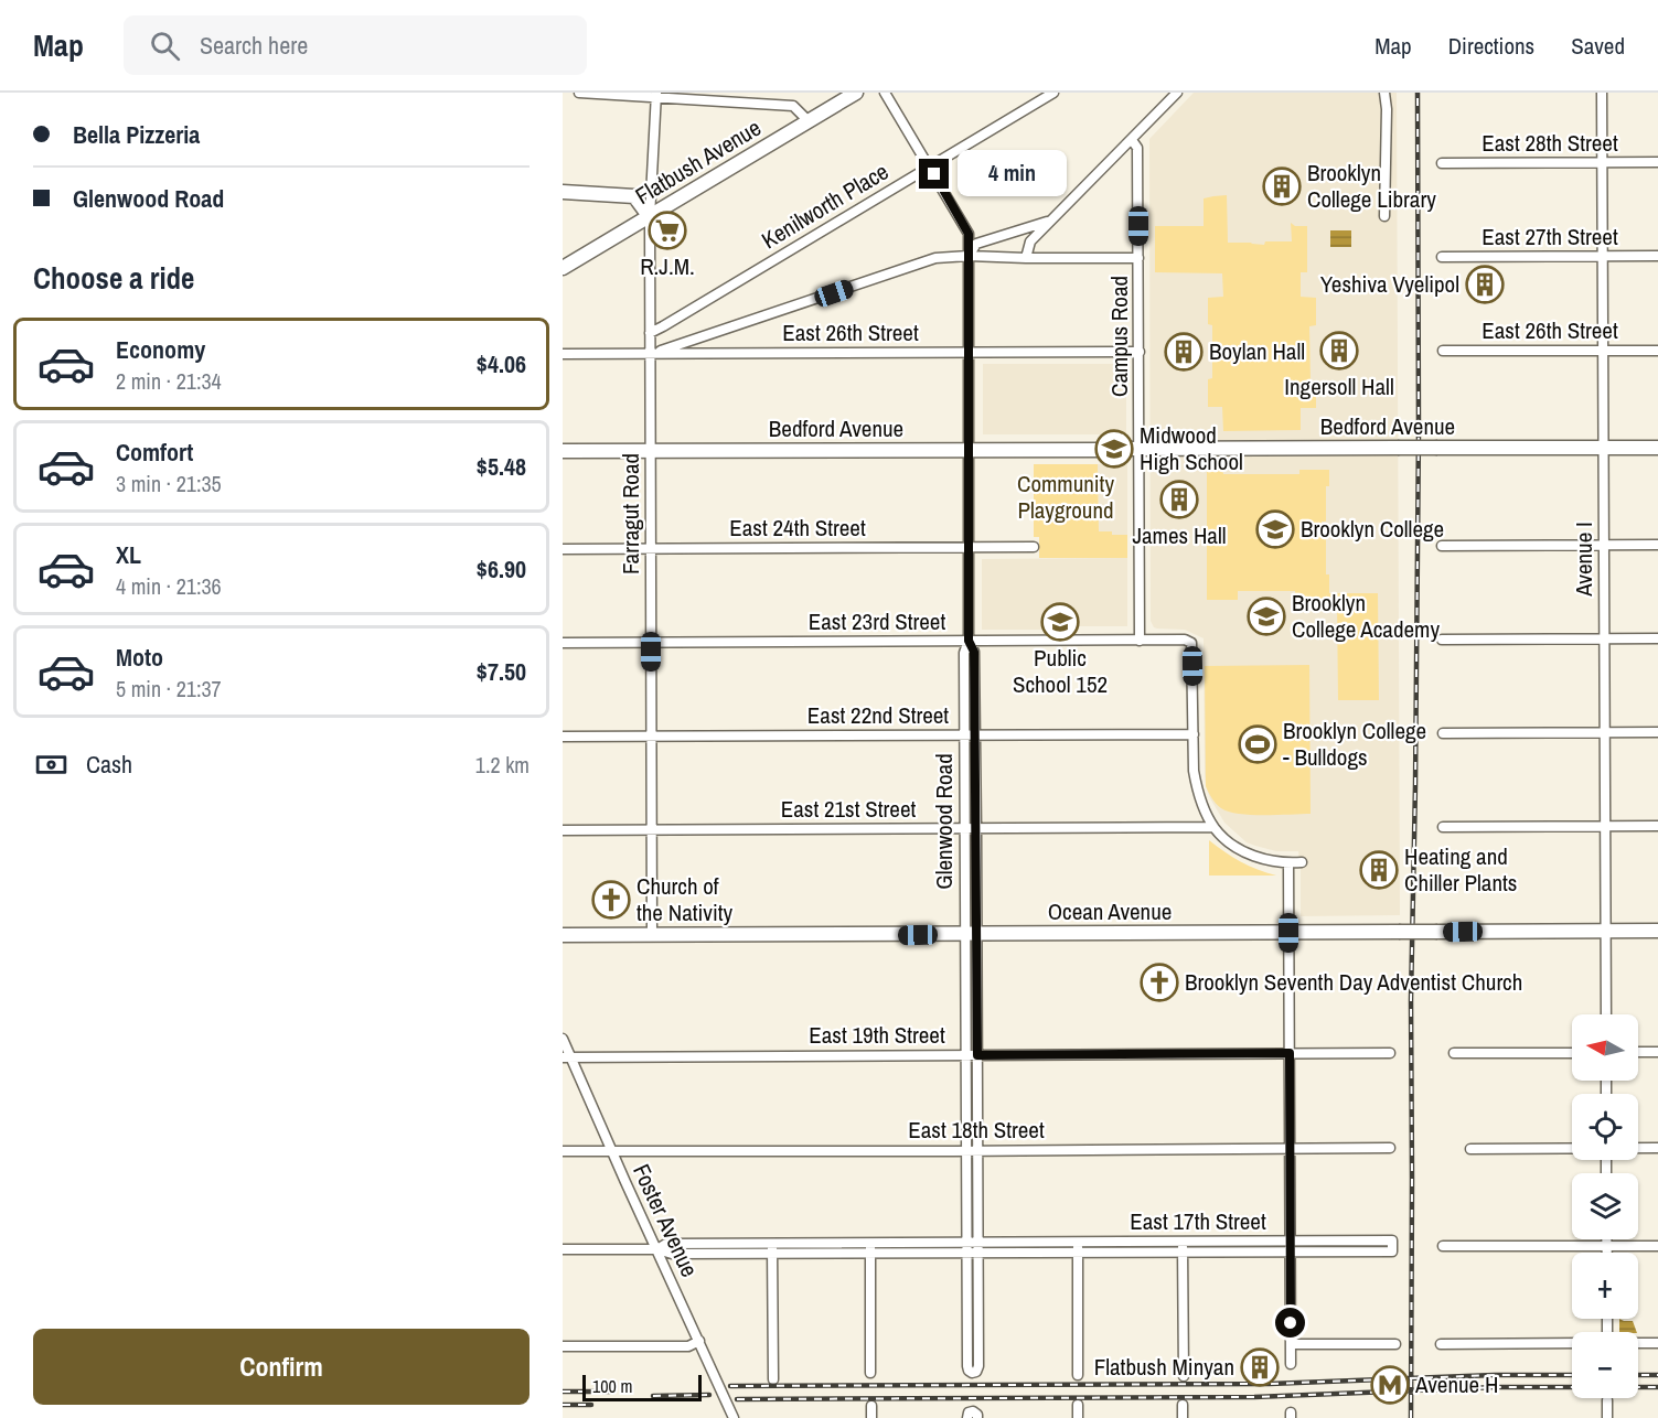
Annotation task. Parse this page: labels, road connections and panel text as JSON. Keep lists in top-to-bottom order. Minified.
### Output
{"streets":{"main road":["Flatbush Avenue","Bedford Avenue","Ocean Avenue"],"street":["East 28th Street","Kenilworth Place","East 27th Street","East 26th Street","Campus Road","Farragut Road","East 24th Street","Avenue I","East 23rd Street","East 22nd Street","East 21st Street","Glenwood Road","East 19th Street","East 18th Street","Foster Avenue","East 17th Street"]},"crossings":[["East 28th Street","Avenue I"],["Flatbush Avenue","Farragut Road"],["Kenilworth Place","Farragut Road"],["Kenilworth Place","Glenwood Road"],["East 27th Street","Avenue I"],["East 26th Street","Campus Road"],["East 26th Street","Farragut Road"],["East 26th Street","Avenue I"],["East 26th Street","Glenwood Road"],["Campus Road","Bedford Avenue"],["Campus Road","East 23rd Street"],["Bedford Avenue","Farragut Road"],["Bedford Avenue","Avenue I"],["Bedford Avenue","Glenwood Road"],["Farragut Road","East 24th Street"],["Farragut Road","East 23rd Street"],["Farragut Road","East 22nd Street"],["Farragut Road","East 21st Street"],["Farragut Road","Ocean Avenue"],["East 24th Street","Glenwood Road"],["Avenue I","Ocean Avenue"],["East 23rd Street","East 22nd Street"],["East 23rd Street","Glenwood Road"],["East 22nd Street","Glenwood Road"],["East 21st Street","Glenwood Road"],["Glenwood Road","Ocean Avenue"],["Glenwood Road","East 19th Street"],["Glenwood Road","East 18th Street"],["Glenwood Road","East 17th Street"],["East 19th Street","Foster Avenue"],["East 18th Street","Foster Avenue"],["Foster Avenue","East 17th Street"]],"parks":["Community Playground"],"places":{"building":["Brooklyn College Library","Yeshiva Vyelipol","Ingersoll Hall","Boylan Hall","James Hall","Heating and Chiller Plants","Flatbush Minyan"],"supermarket":["R.J.M."],"school or university":["Midwood High School","Brooklyn College","Brooklyn College Academy","Public School 152"],"sports":["Brooklyn College - Bulldogs"],"church":["Church of the Nativity","Brooklyn Seventh Day Adventist Church"],"metro station":["Avenue H"]},"scale_bar":"100 m","north":"left","page":{"header":"Map","search":"Search here","nav":["Map","Directions","Saved"],"banner":["Bella Pizzeria","Glenwood Road"],"bubble":"4 min","heading":"Choose a ride","list":[{"name":"Economy","note":"2 min · 21:34","value":"$4.06"},{"name":"Comfort","note":"3 min · 21:35","value":"$5.48"},{"name":"XL","note":"4 min · 21:36","value":"$6.90"},{"name":"Moto","note":"5 min · 21:37","value":"$7.50"}],"pay":["Cash","1.2 km"],"map_buttons":["+","−"],"buttons":"Confirm","scale":"100 m"}}
